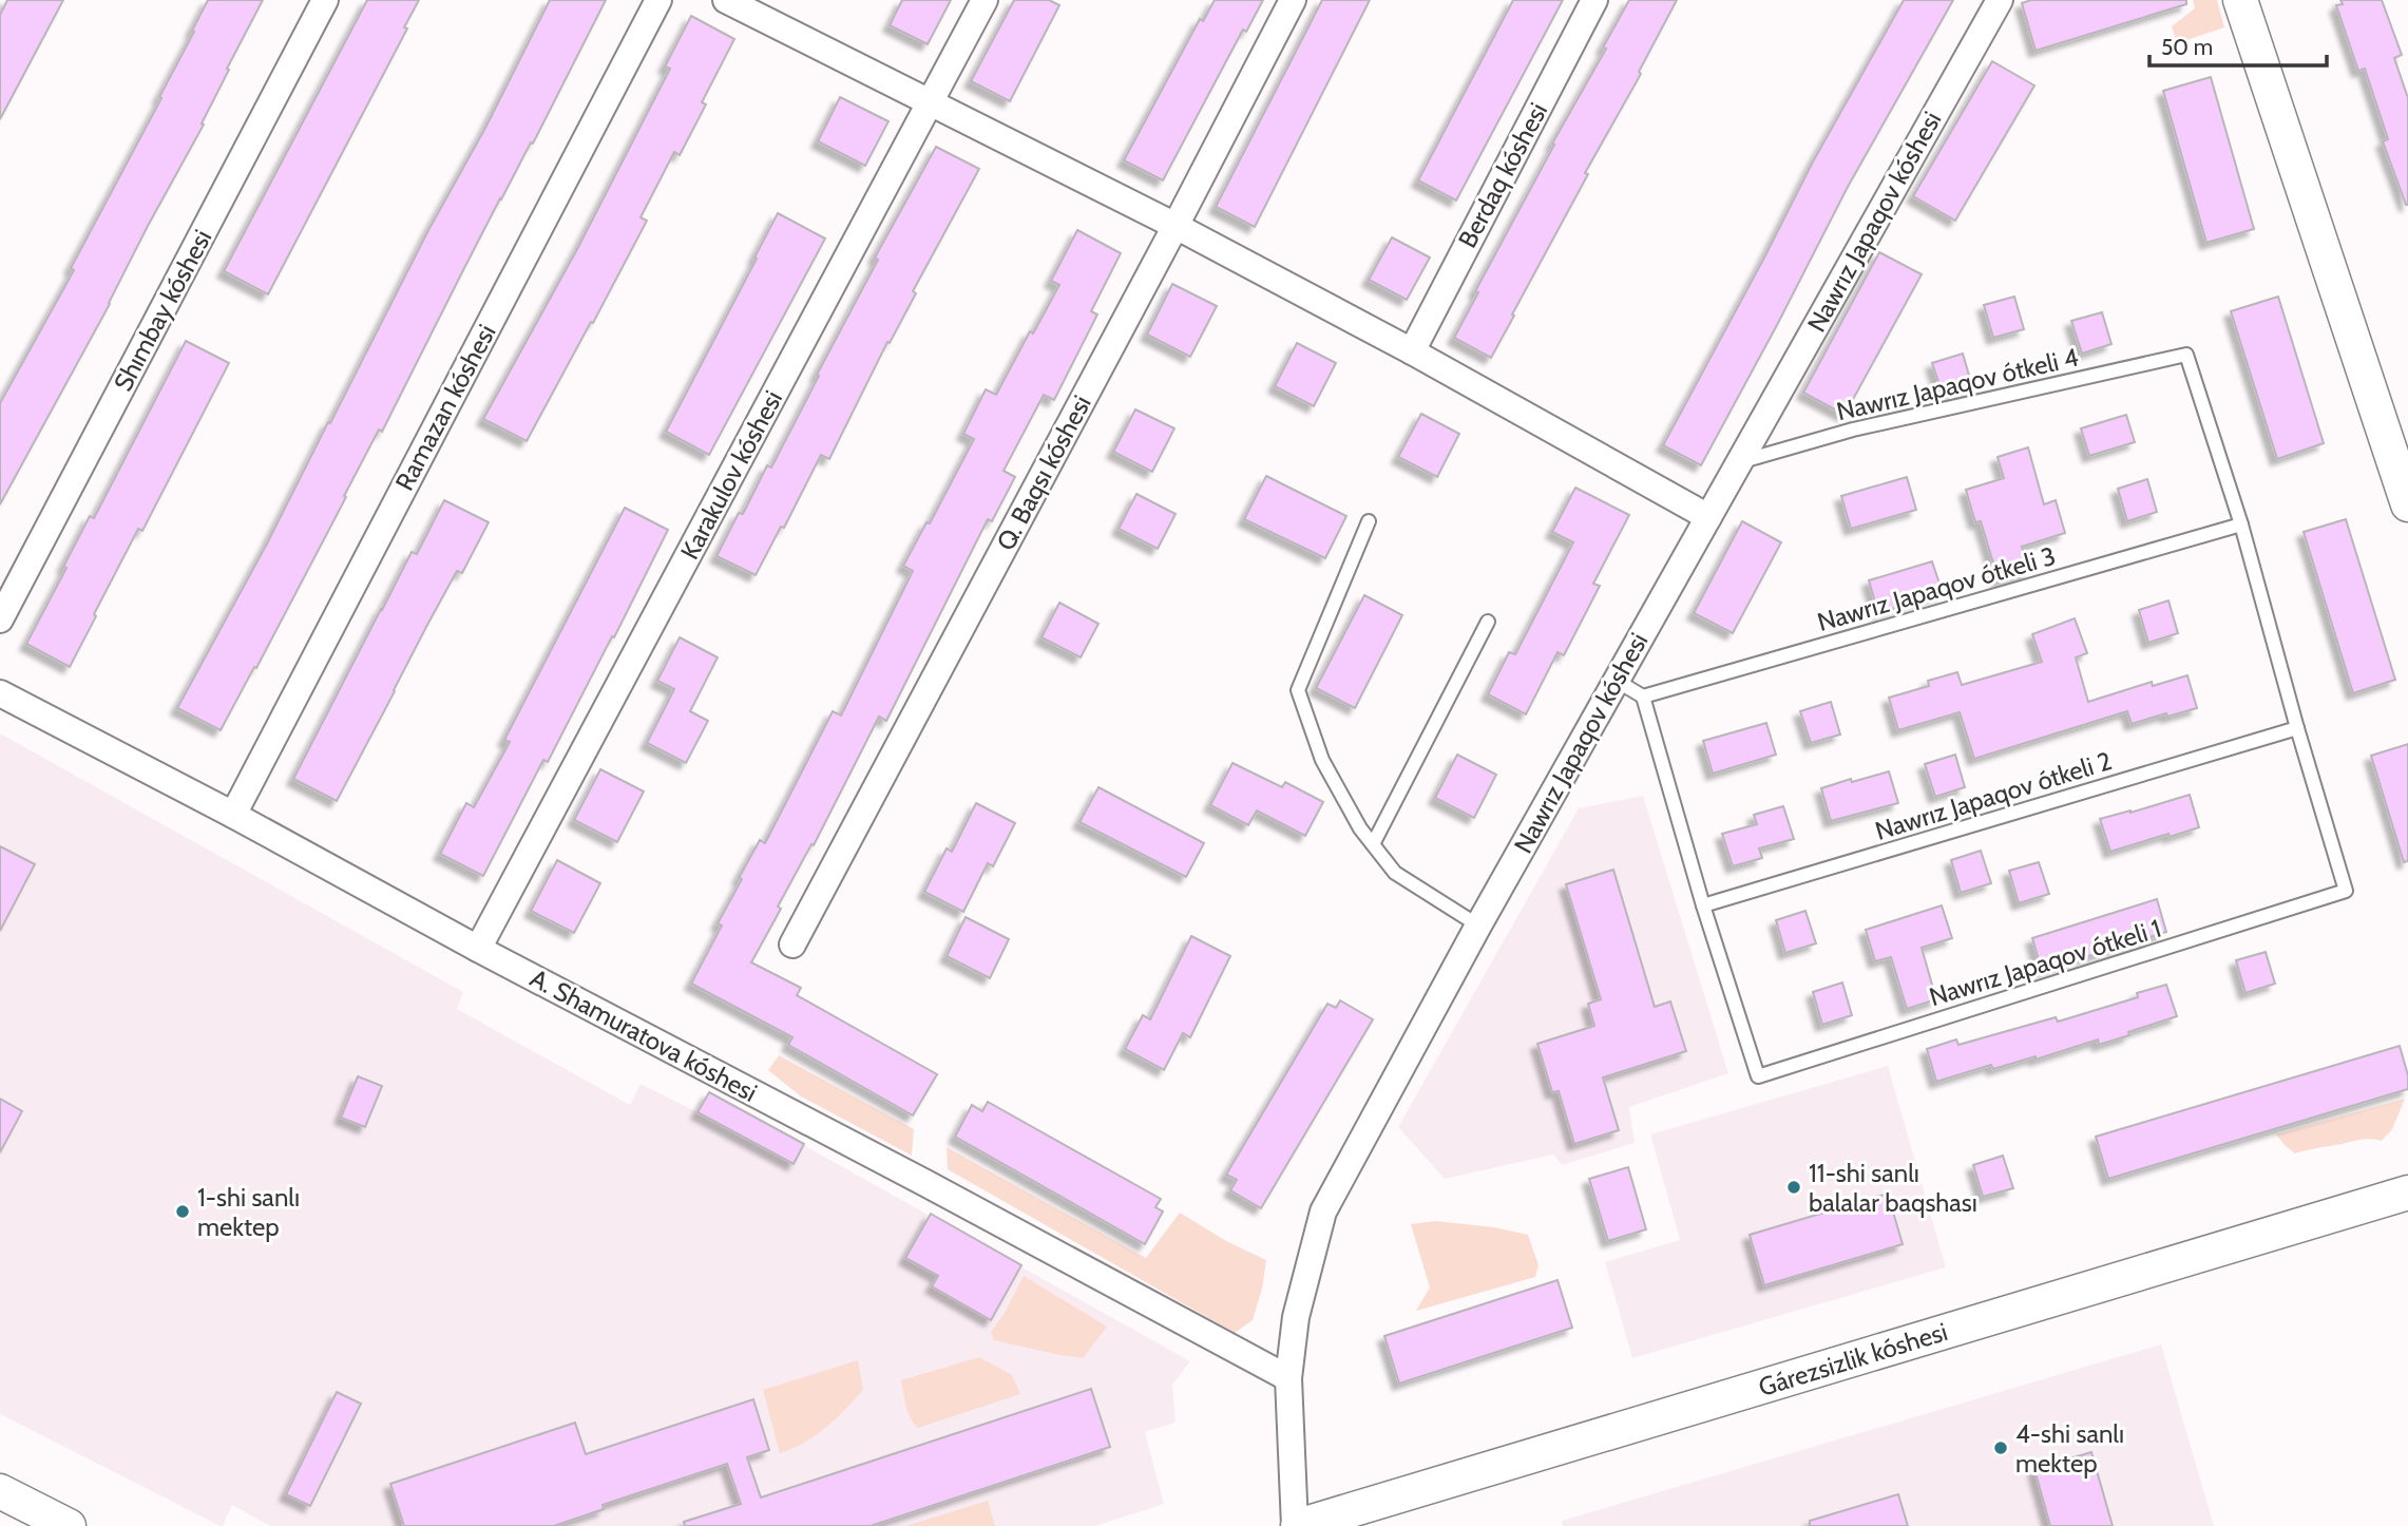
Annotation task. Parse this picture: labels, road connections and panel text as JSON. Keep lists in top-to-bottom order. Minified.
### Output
{"streets":{"street":["Berdaq kóshesi","Nawrız Japaqov kóshesi","Shımbay kóshesi","Ramazan kóshesi","Q. Baqsı kóshesi","Karakulov kóshesi","A. Shamuratova kóshesi","Gárezsizlik kóshesi"],"lane":["Nawrız Japaqov ótkeli 4","Nawrız Japaqov ótkeli 3","Nawrız Japaqov ótkeli 2","Nawrız Japaqov ótkeli 1"]},"crossings":[["Nawrız Japaqov kóshesi","Nawrız Japaqov ótkeli 4"],["Nawrız Japaqov kóshesi","A. Shamuratova kóshesi"],["Nawrız Japaqov kóshesi","Gárezsizlik kóshesi"],["Nawrız Japaqov ótkeli 4","Nawrız Japaqov ótkeli 3"],["Ramazan kóshesi","A. Shamuratova kóshesi"],["Karakulov kóshesi","A. Shamuratova kóshesi"],["Nawrız Japaqov ótkeli 2","Nawrız Japaqov ótkeli 1"]],"places":["11-shi sanlı balalar baqshası","1-shi sanlı mektep","4-shi sanlı mektep"],"scale_bar":"50 m"}
